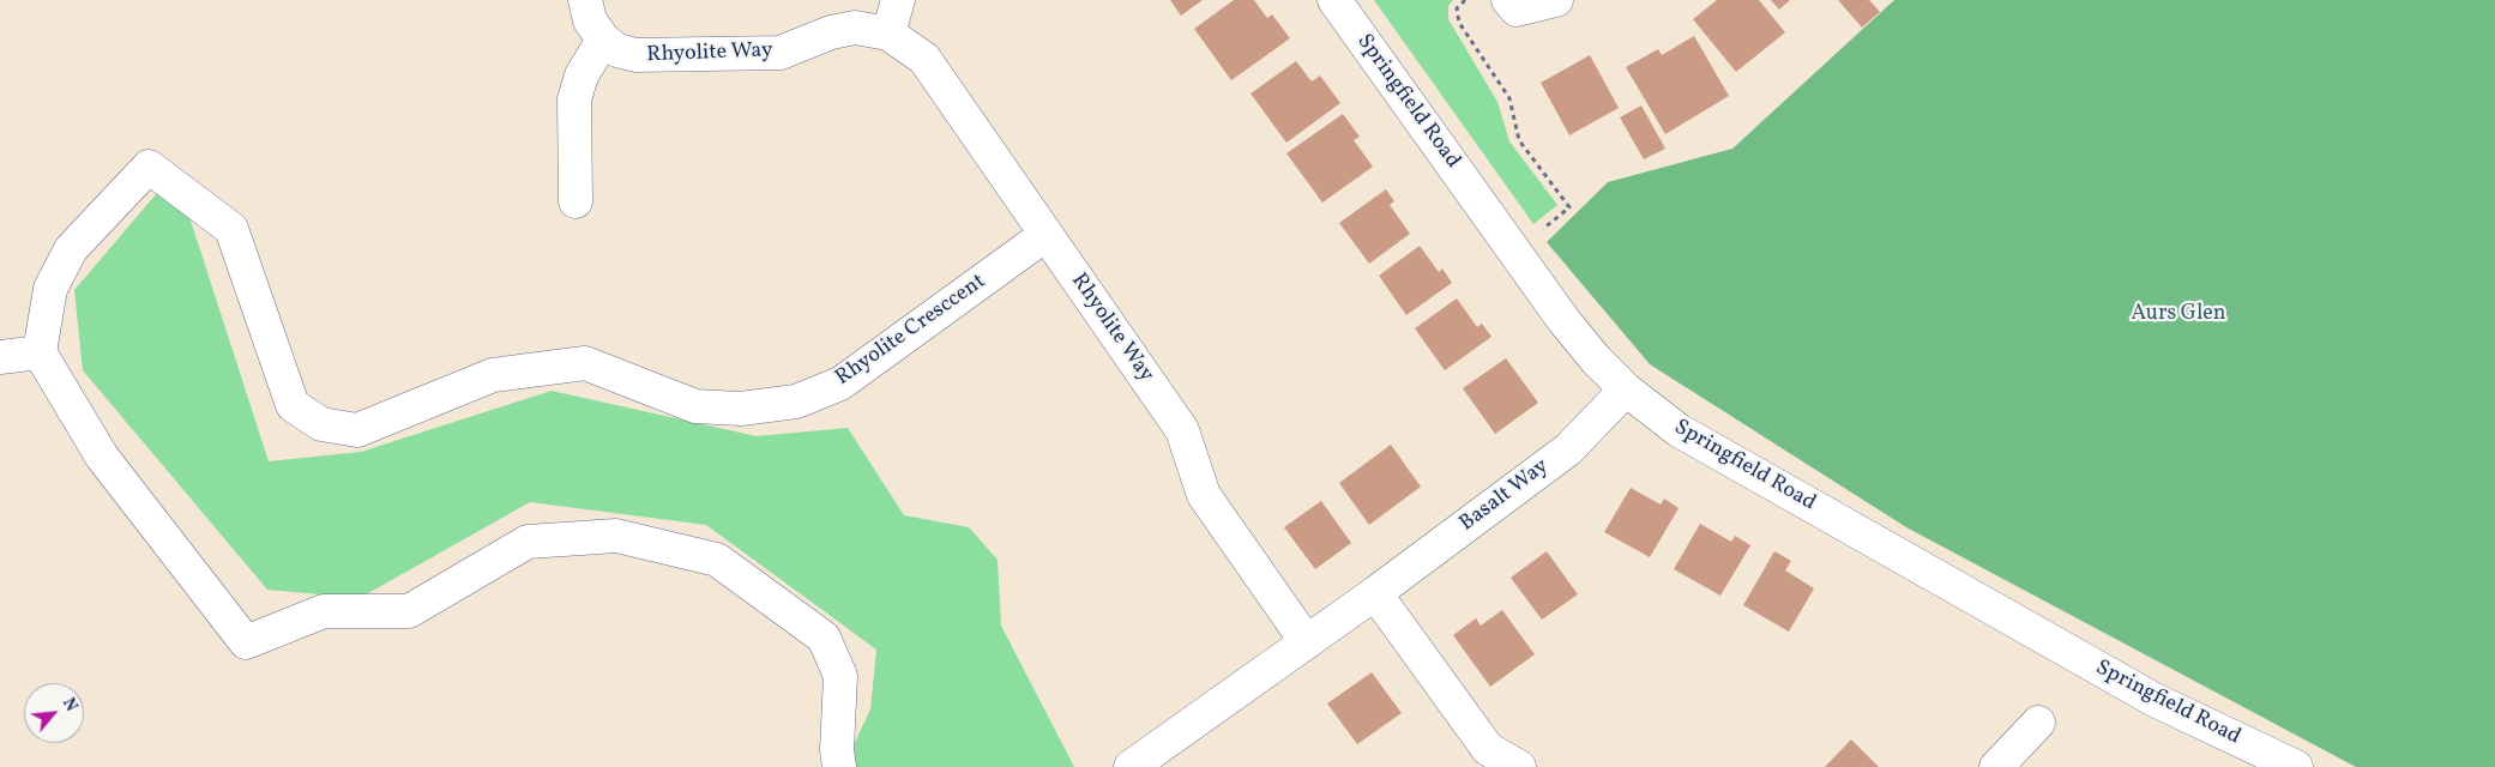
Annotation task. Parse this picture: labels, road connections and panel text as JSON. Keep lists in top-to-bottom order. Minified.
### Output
{"streets":{"street":["Rhyolite Way","Springfield Road","Rhyolite Cresccent","Basalt Way"]},"crossings":[["Rhyolite Way","Rhyolite Cresccent"],["Rhyolite Way","Basalt Way"],["Springfield Road","Basalt Way"]],"parks":["Aurs Glen"],"north":"top right"}
